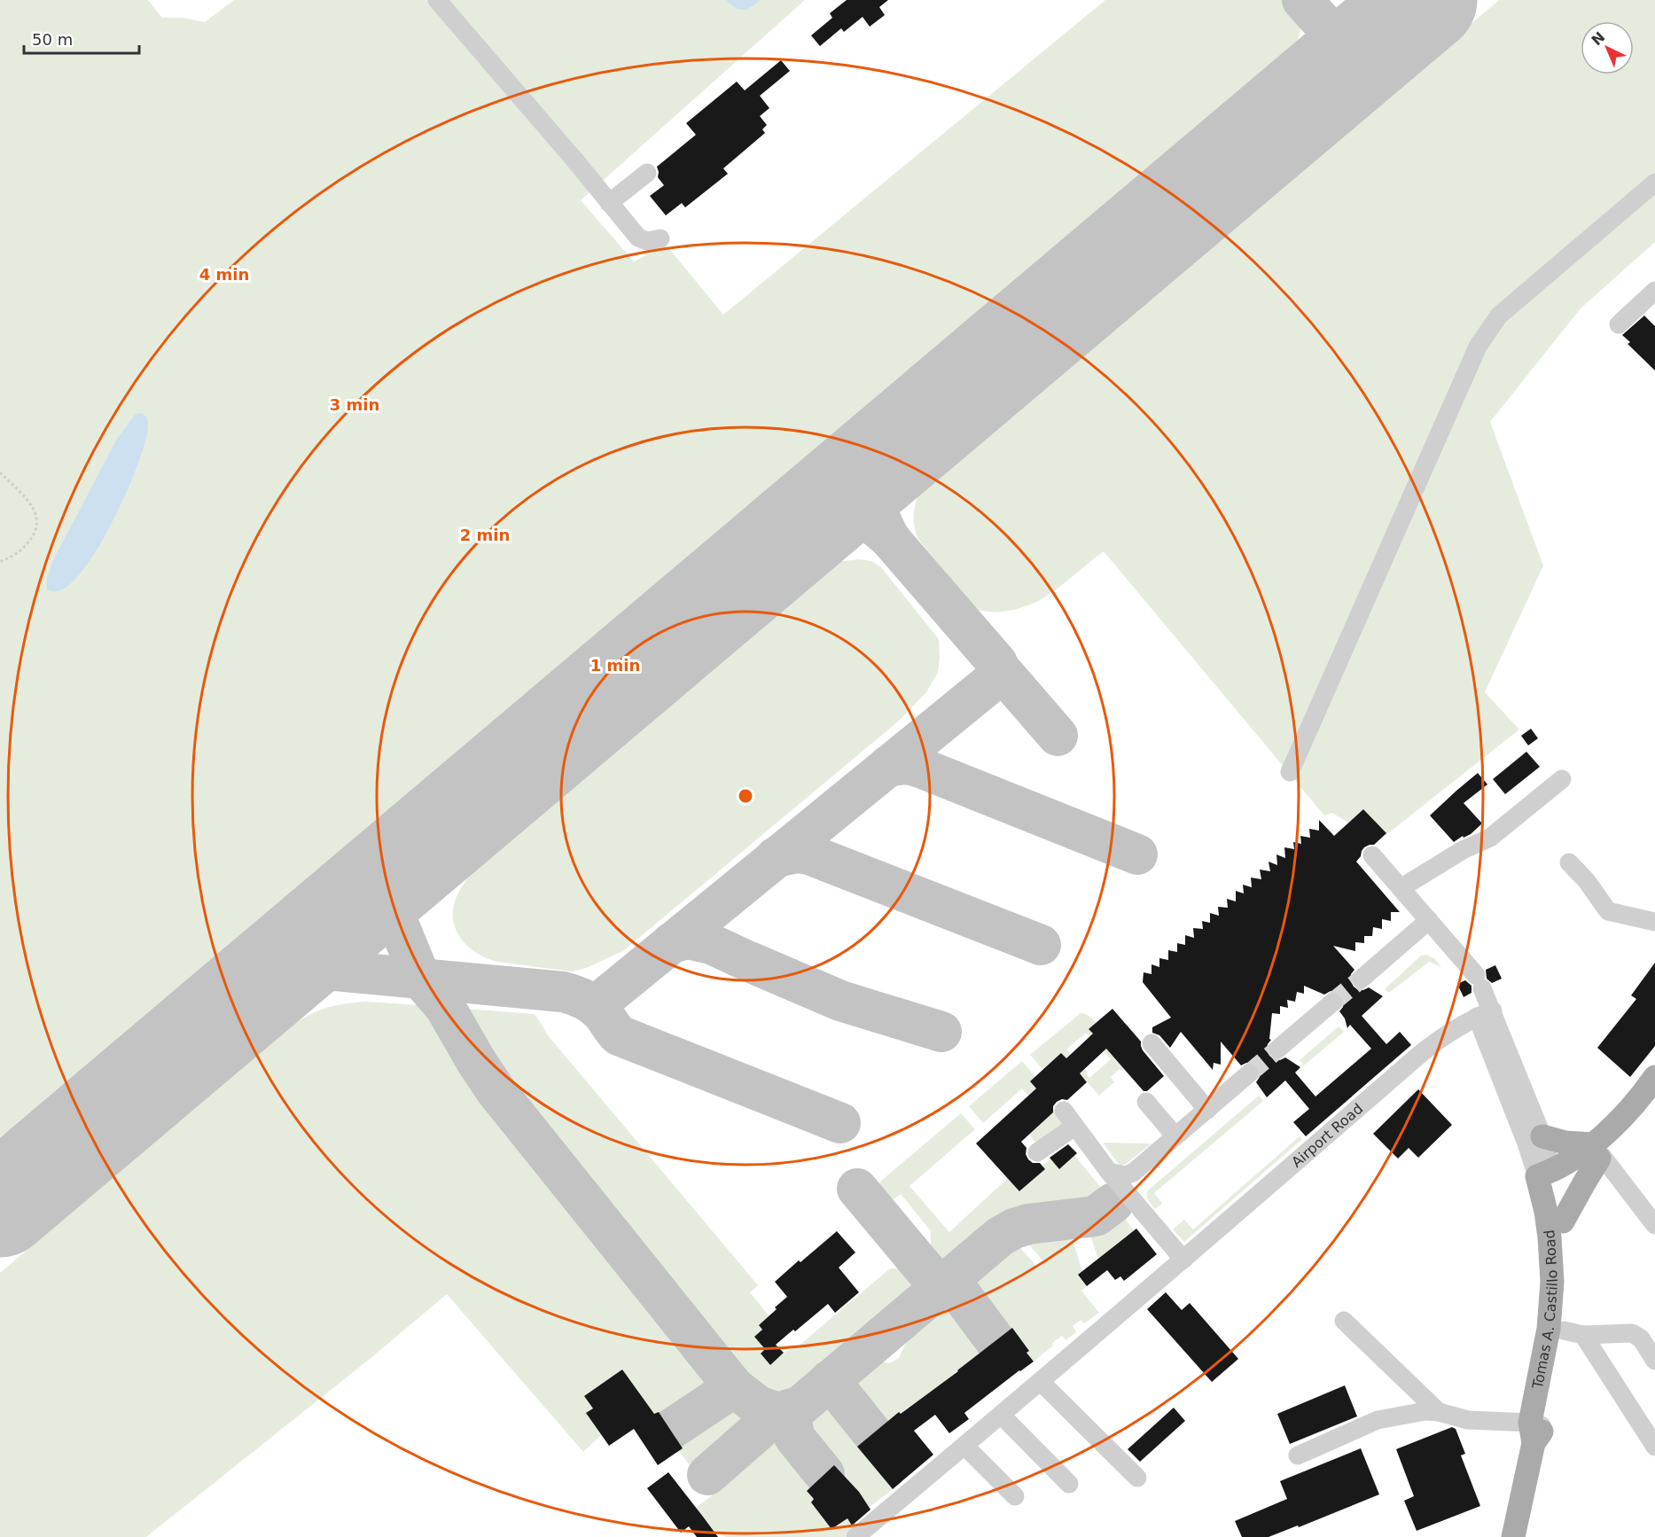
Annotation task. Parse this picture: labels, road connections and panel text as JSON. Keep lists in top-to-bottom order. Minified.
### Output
{"streets":{"main road":["Tomas A. Castillo Road"],"street":["Airport Road"]},"scale_bar":"50 m","north":"top left","rings":["4 min","3 min","2 min","1 min"]}
